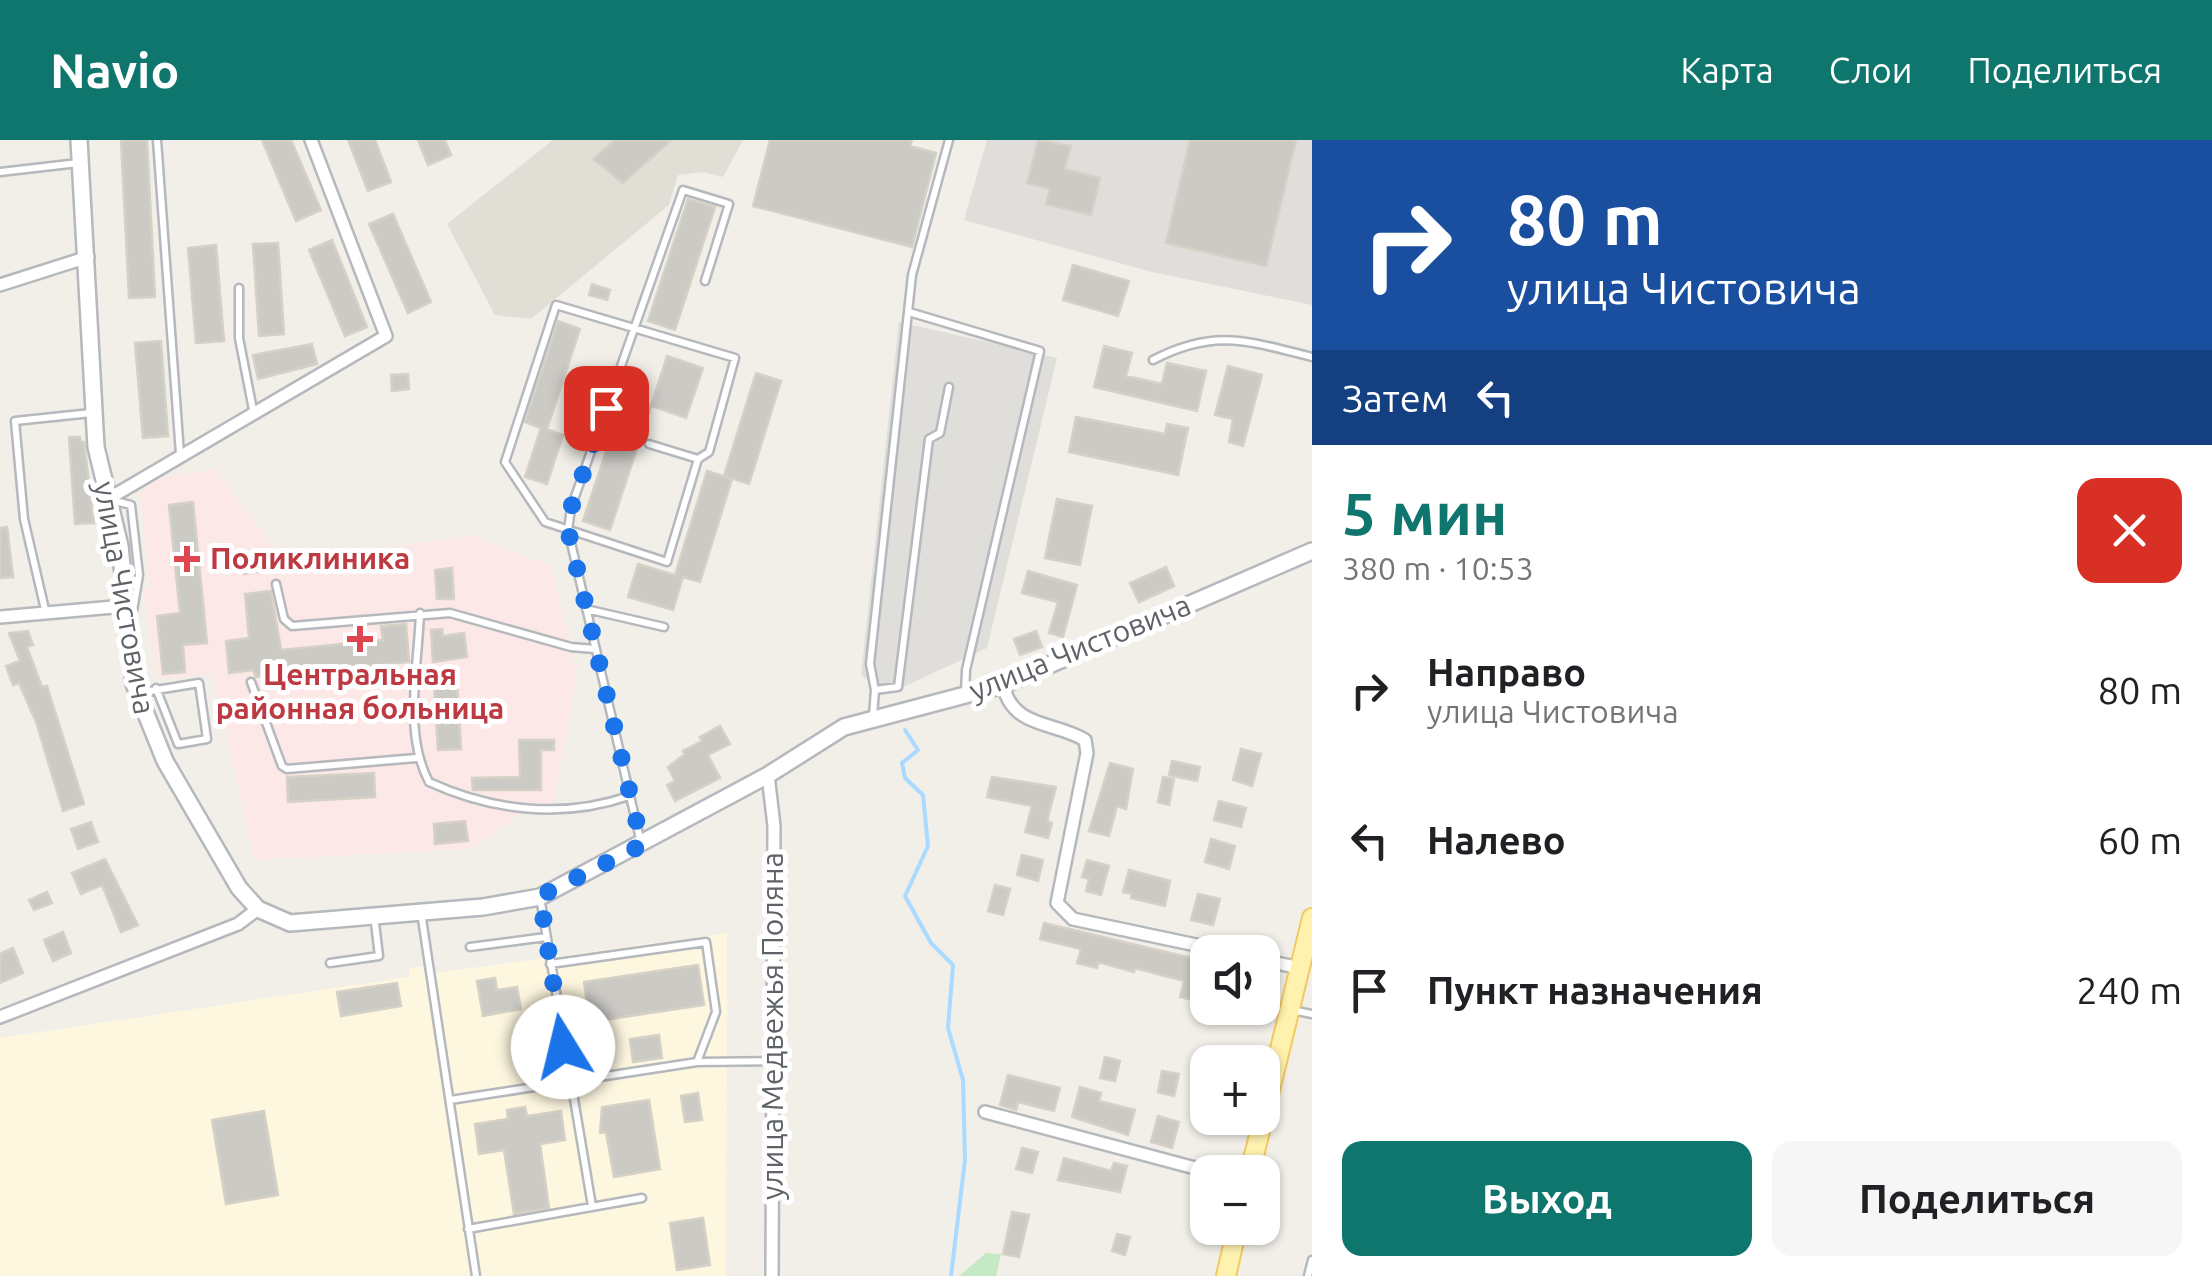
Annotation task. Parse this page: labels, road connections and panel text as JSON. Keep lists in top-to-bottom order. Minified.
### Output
{"streets":{"street":["улица Чистовича","улица Медвежья Поляна"]},"crossings":[["улица Чистовича","улица Медвежья Поляна"]],"places":{"health":["Поликлиника","Центральная районная больница"]},"page":{"header":"Navio","nav":["Карта","Слои","Поделиться"],"turn":["80 m","улица Чистовича"],"then":"Затем","heading":["5 мин","380 m · 10:53"],"list":[{"name":"Направо","note":"улица Чистовича","value":"80 m"},{"name":"Налево","value":"60 m"},{"name":"Пункт назначения","value":"240 m"}],"map_buttons":["+","−"],"buttons":["Выход","Поделиться"]}}
